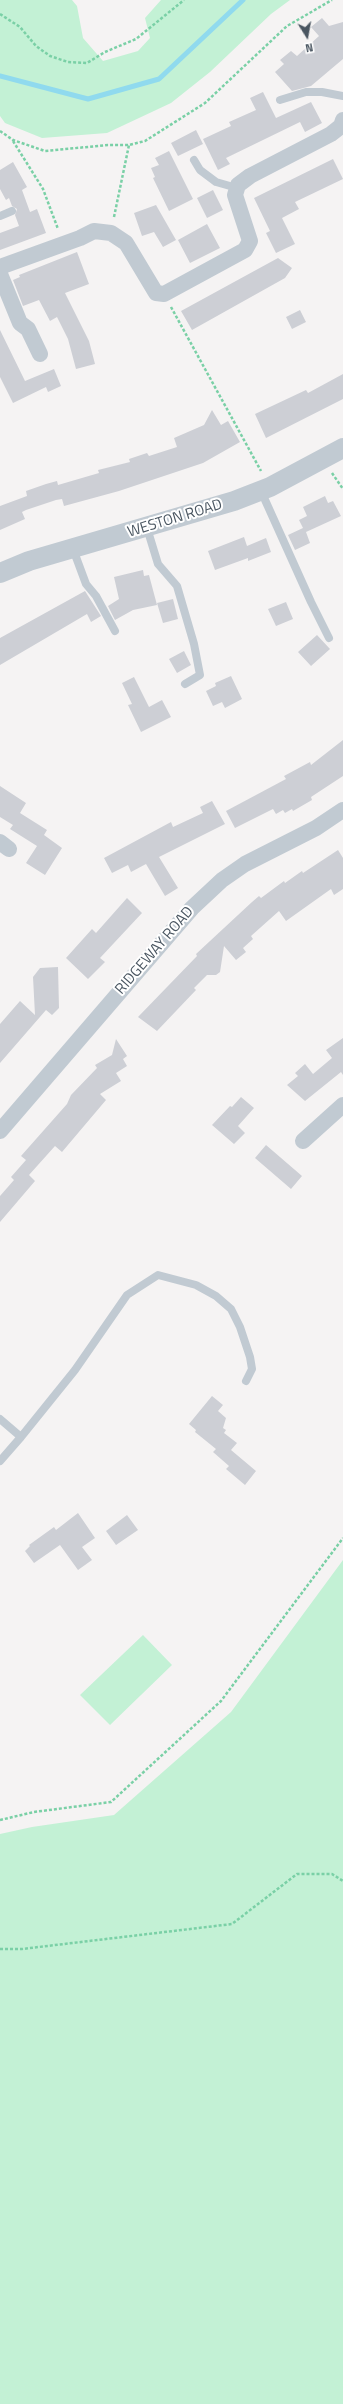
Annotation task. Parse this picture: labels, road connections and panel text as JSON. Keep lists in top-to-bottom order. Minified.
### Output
{"streets":{"street":["WESTON ROAD","RIDGEWAY ROAD"]},"north":"bottom"}
